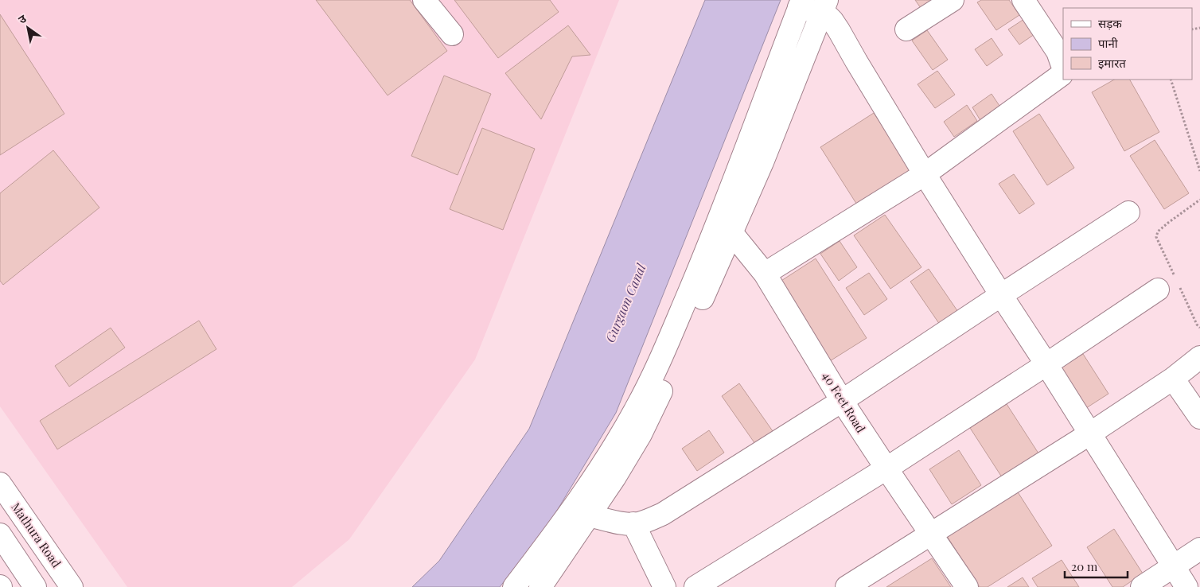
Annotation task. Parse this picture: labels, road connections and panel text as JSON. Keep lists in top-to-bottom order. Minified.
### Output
{"streets":{"main road":["40 Feet Road","Mathura Road"]},"water":["Gurgaon Canal"],"legend":["सड़क","पानी","इमारत"],"scale_bar":"20 m","north":"top left"}
